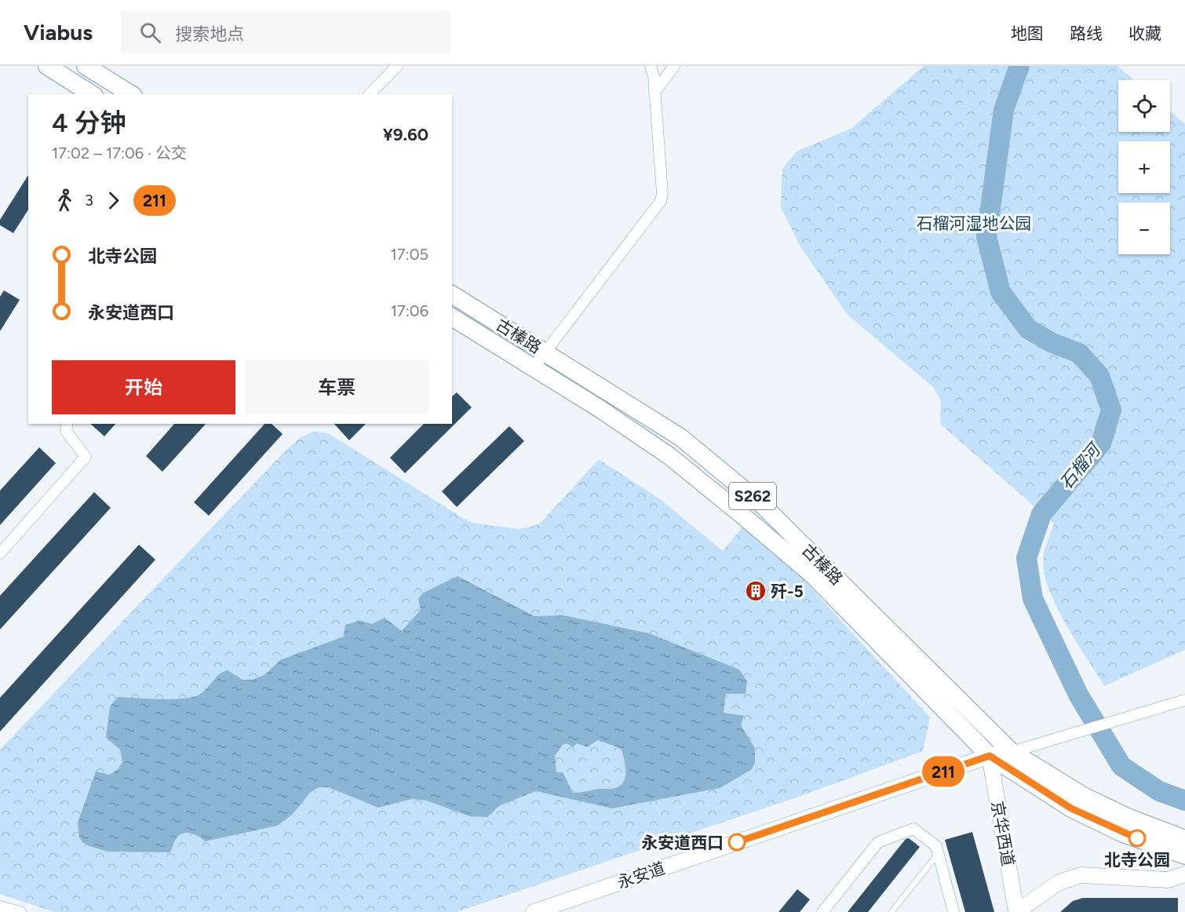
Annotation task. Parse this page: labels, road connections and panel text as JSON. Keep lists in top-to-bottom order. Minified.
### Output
{"streets":{"main road":["古榛路","S262","京华西道","永安道"]},"crossings":[["古榛路","京华西道"],["古榛路","永安道"],["京华西道","永安道"]],"water":["石榴河"],"parks":["石榴河湿地公园"],"places":{"building":["歼-5"],"other":["北寺公园","永安道西口"]},"lines":["bus line 211"],"page":{"header":"Viabus","search":"搜索地点","nav":["地图","路线","收藏"],"on_map":"211","map_buttons":["+","−"],"heading":["4 分钟","17:02 – 17:06 · 公交","¥9.60"],"legs":["3","211"],"list":[{"name":"北寺公园","value":"17:05"},{"name":"永安道西口","value":"17:06"}],"buttons":["开始","车票"]}}
